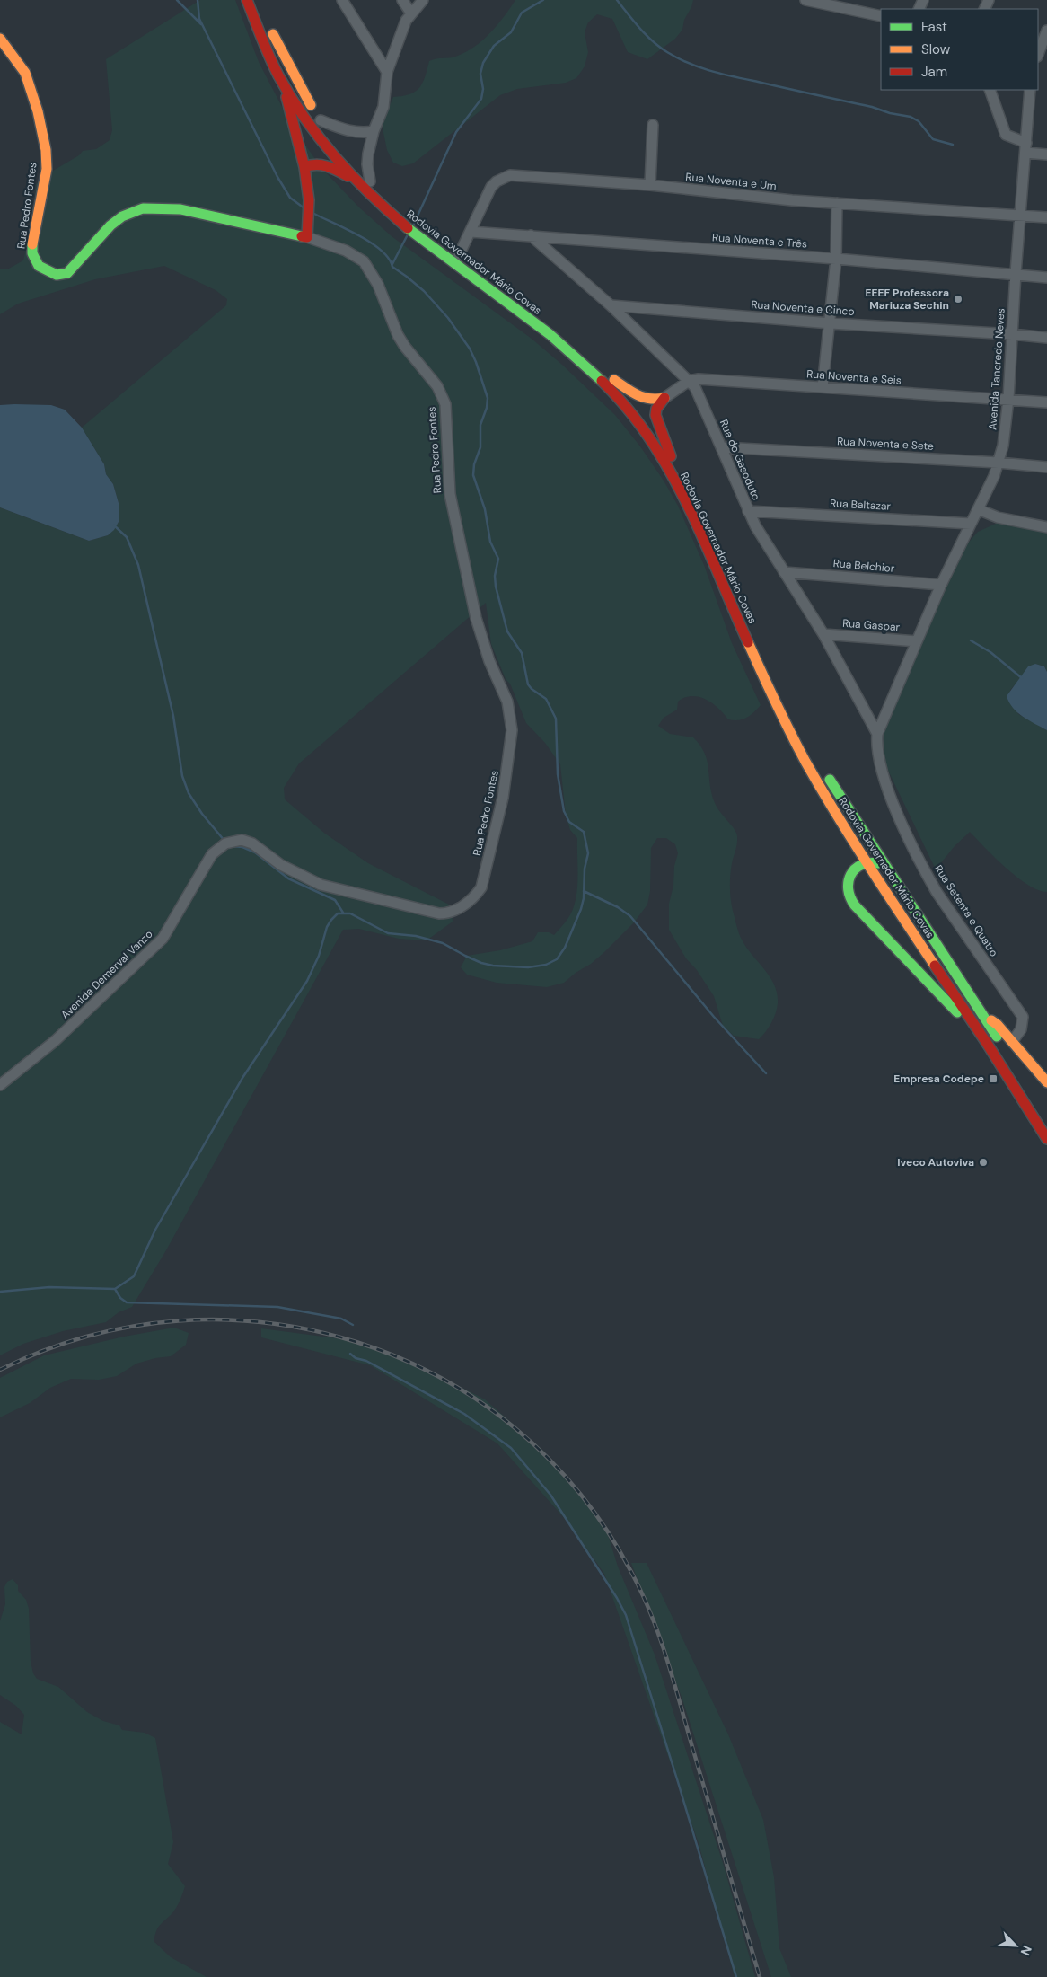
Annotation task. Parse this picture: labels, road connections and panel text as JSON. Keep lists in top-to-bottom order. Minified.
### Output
{"streets":{"main road":["Rua Pedro Fontes","Rodovia Governador Mário Covas"],"street":["Rua Noventa e Um","Rua Noventa e Três","Rua Noventa e Cinco","Avenida Tancredo Neves","Rua Noventa e Seis","Rua Noventa e Sete","Rua do Gasoduto","Rua Baltazar","Rua Belchior","Rua Gaspar","Rua Setenta e Quatro","Avenida Demerval Vanzo"]},"crossings":[["Rua Noventa e Um","Rua Noventa e Três"],["Rua Noventa e Um","Rodovia Governador Mário Covas"],["Rua Noventa e Um","Avenida Tancredo Neves"],["Rua Pedro Fontes","Avenida Demerval Vanzo"],["Rua Noventa e Três","Avenida Tancredo Neves"],["Rua Noventa e Três","Rua do Gasoduto"],["Rua Noventa e Cinco","Avenida Tancredo Neves"],["Rua Noventa e Cinco","Rua do Gasoduto"],["Avenida Tancredo Neves","Rua Noventa e Seis"],["Avenida Tancredo Neves","Rua Noventa e Sete"],["Avenida Tancredo Neves","Rua do Gasoduto"],["Avenida Tancredo Neves","Rua Baltazar"],["Avenida Tancredo Neves","Rua Belchior"],["Avenida Tancredo Neves","Rua Gaspar"],["Avenida Tancredo Neves","Rua Setenta e Quatro"],["Rua Noventa e Seis","Rua do Gasoduto"],["Rua Noventa e Sete","Rua do Gasoduto"],["Rua do Gasoduto","Rua Baltazar"],["Rua do Gasoduto","Rua Belchior"],["Rua do Gasoduto","Rua Gaspar"],["Rua do Gasoduto","Rua Setenta e Quatro"]],"places":{"other":["EEEF Professora Mariuza Sechin","Iveco Autoviva"],"transit":["Empresa Codepe"]},"legend":["Fast","Slow","Jam"],"north":"bottom right"}
